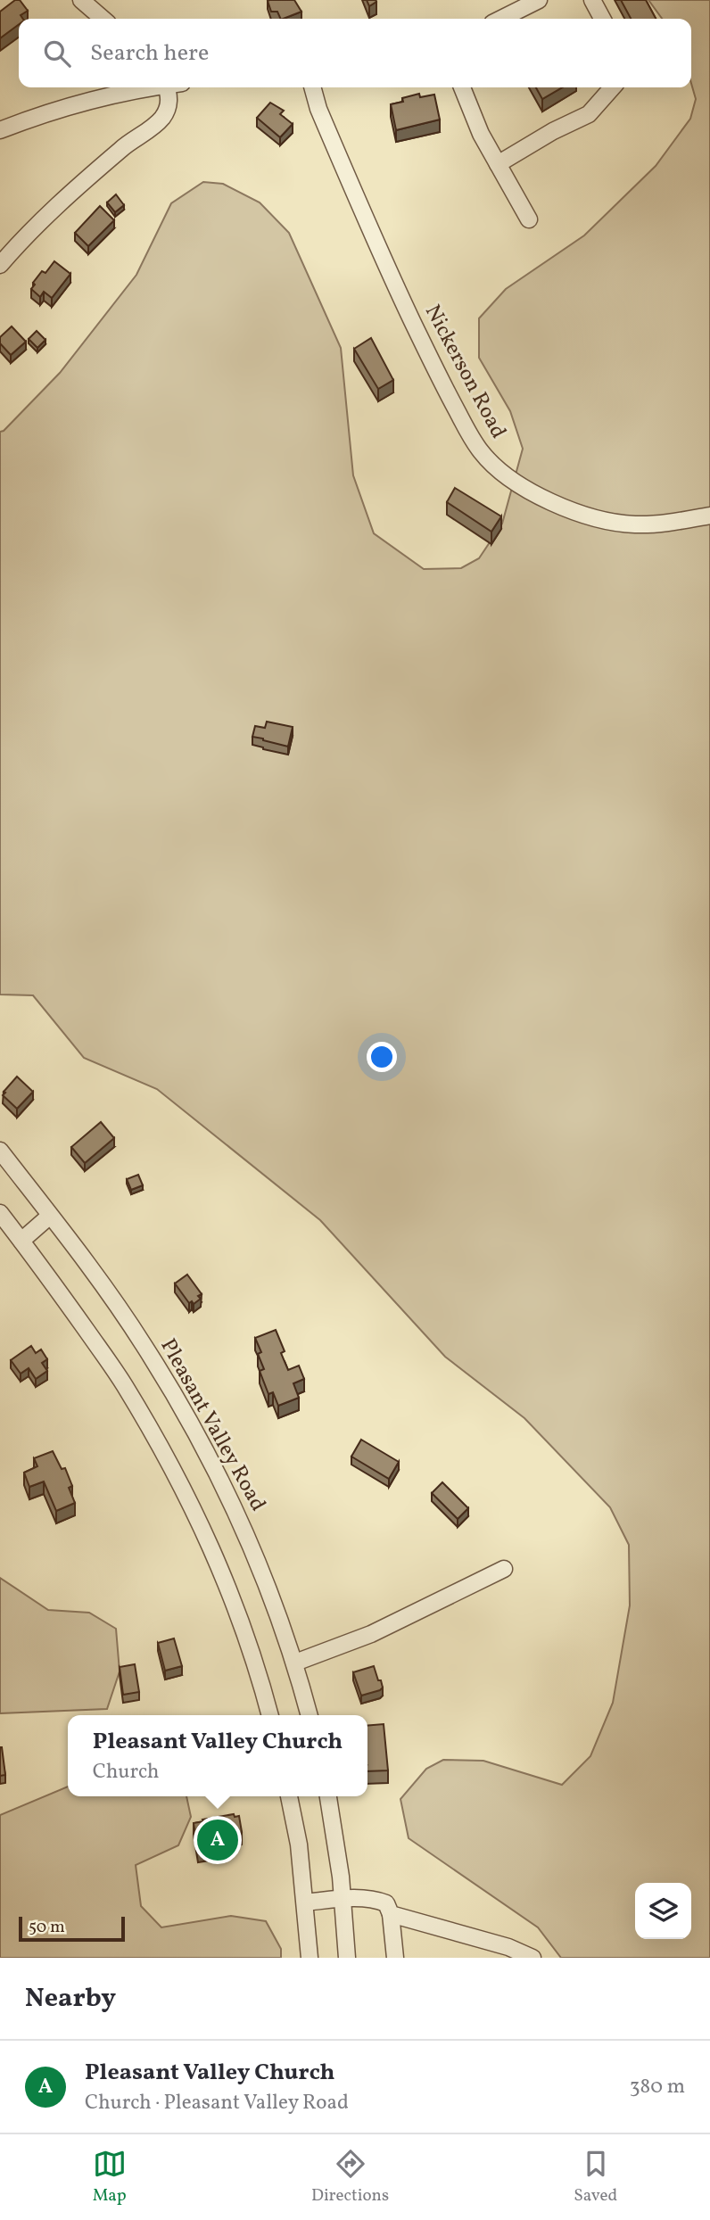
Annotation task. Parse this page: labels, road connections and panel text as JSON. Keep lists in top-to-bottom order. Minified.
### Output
{"streets":{"street":["Nickerson Road","Pleasant Valley Road"]},"scale_bar":"50 m","page":{"search":"Search here","popup":["Pleasant Valley Church","Church"],"pins":"A","scale":"50 m","heading":"Nearby","list":[{"mark":"A","name":"Pleasant Valley Church","note":"Church · Pleasant Valley Road","value":"380 m"}],"nav":["Map","Directions","Saved"]}}
